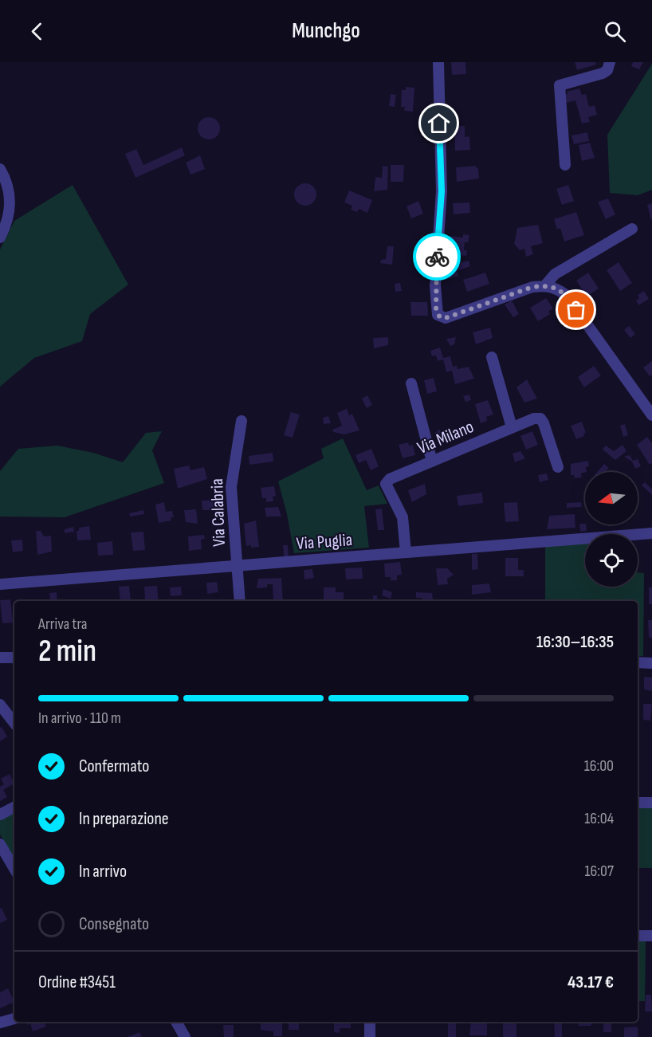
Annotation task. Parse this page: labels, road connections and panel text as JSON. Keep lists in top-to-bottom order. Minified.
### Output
{"streets":{"street":["Via Milano","Via Calabria","Via Puglia"]},"crossings":[["Via Milano","Via Puglia"],["Via Calabria","Via Puglia"]],"north":"left","page":{"header":"Munchgo","heading":["2 min","Arriva tra","16:30–16:35"],"panel":["Ordine #3451","43.17 €"],"bar":"In arrivo · 110 m","list":[["Confermato","16:00"],["In preparazione","16:04"],["In arrivo","16:07"],"Consegnato"]}}
